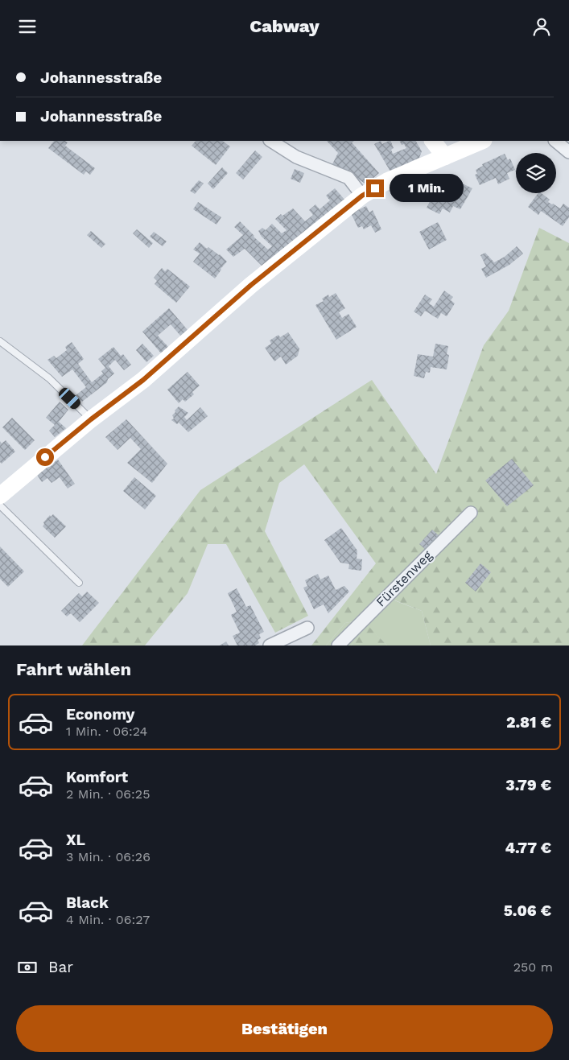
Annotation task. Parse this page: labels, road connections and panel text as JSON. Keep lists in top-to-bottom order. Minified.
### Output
{"streets":{"street":["Fürstenweg"]},"page":{"header":"Cabway","banner":["Johannesstraße","Johannesstraße"],"bubble":"1 Min.","heading":"Fahrt wählen","list":[{"name":"Economy","note":"1 Min. · 06:24","value":"2.81 €"},{"name":"Komfort","note":"2 Min. · 06:25","value":"3.79 €"},{"name":"XL","note":"3 Min. · 06:26","value":"4.77 €"},{"name":"Black","note":"4 Min. · 06:27","value":"5.06 €"}],"pay":["Bar","250 m"],"buttons":"Bestätigen"}}
